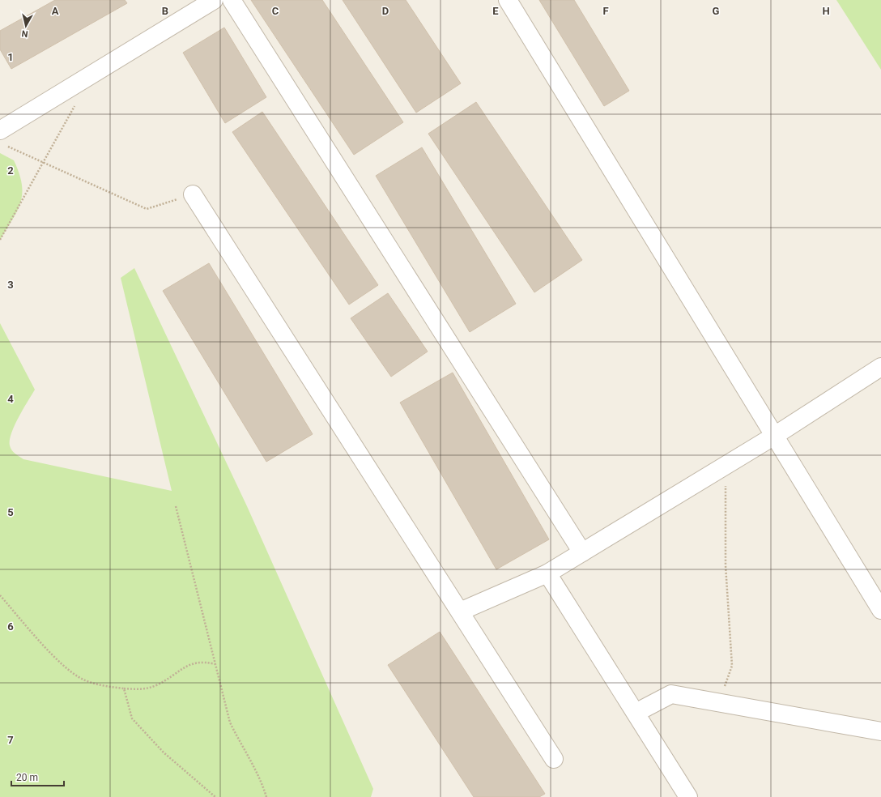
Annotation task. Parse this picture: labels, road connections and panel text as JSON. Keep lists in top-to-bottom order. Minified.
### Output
{"scale_bar":"20 m","north":"bottom","grid":{"columns":["A","B","C","D","E","F","G","H"],"rows":["1","2","3","4","5","6","7"]}}
